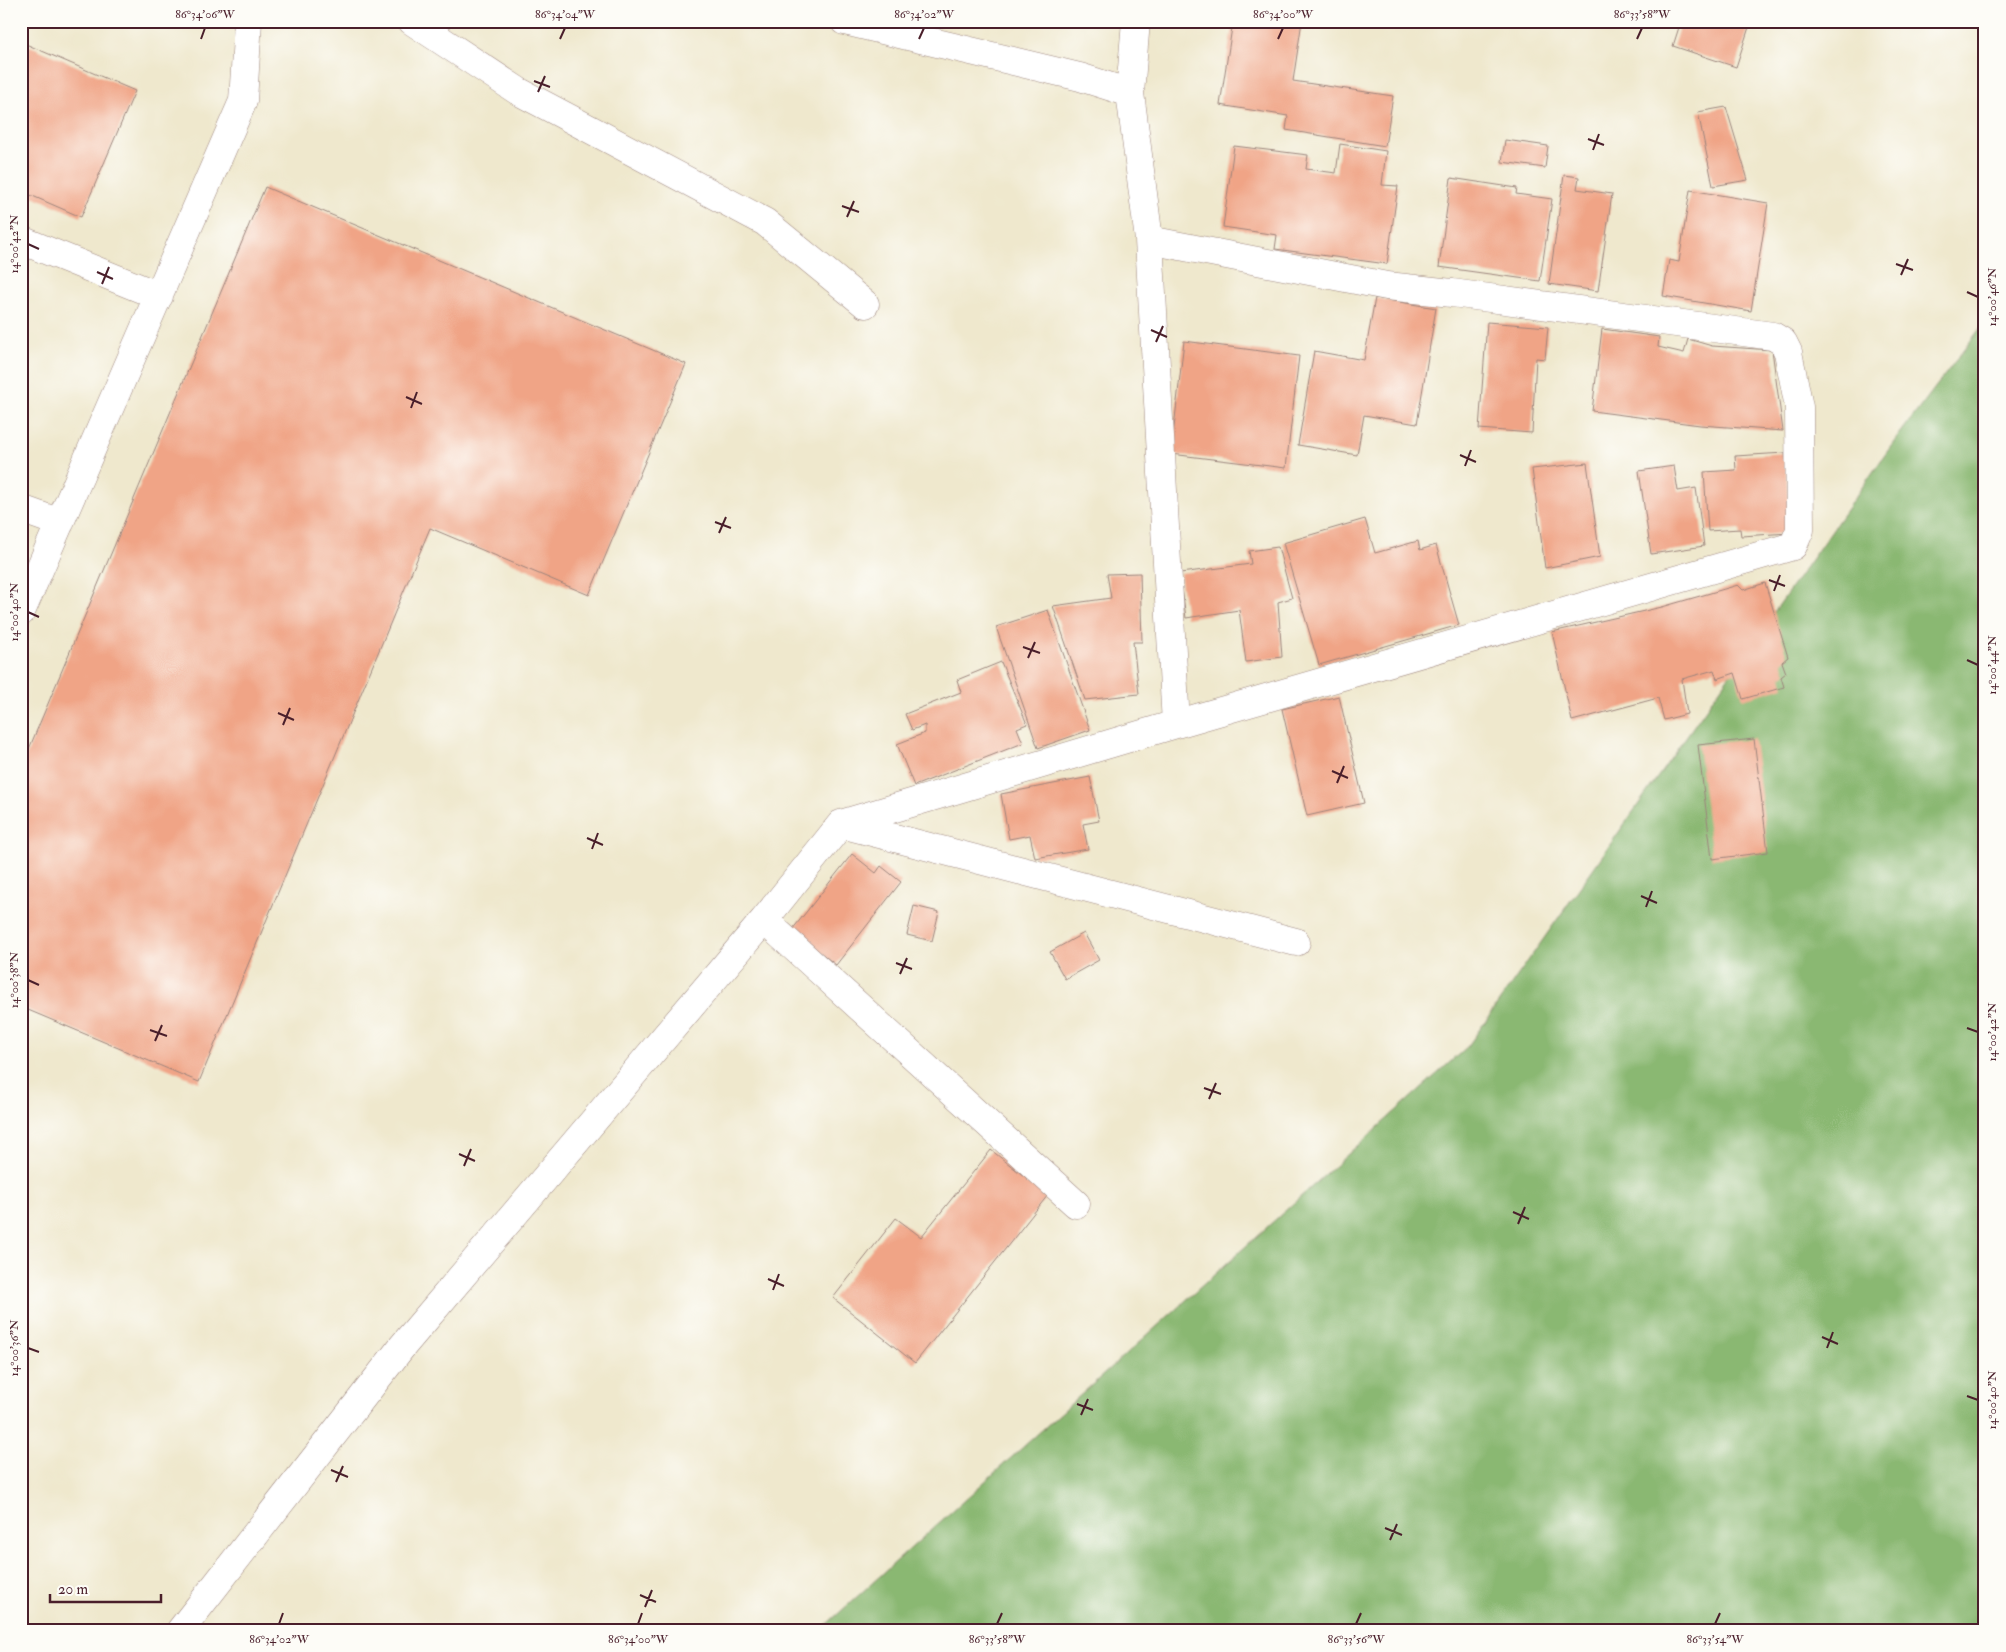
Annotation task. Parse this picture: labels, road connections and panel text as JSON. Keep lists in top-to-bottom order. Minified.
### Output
{"scale_bar":"20 m","coordinates":["86°34'06\"W","86°34'04\"W","86°34'02\"W","86°34'00\"W","86°33'58\"W","14°00'42\"N","14°00'46\"N","14°00'40\"N","14°00'44\"N","14°00'38\"N","14°00'36\"N","86°33'56\"W","86°33'54\"W"]}
